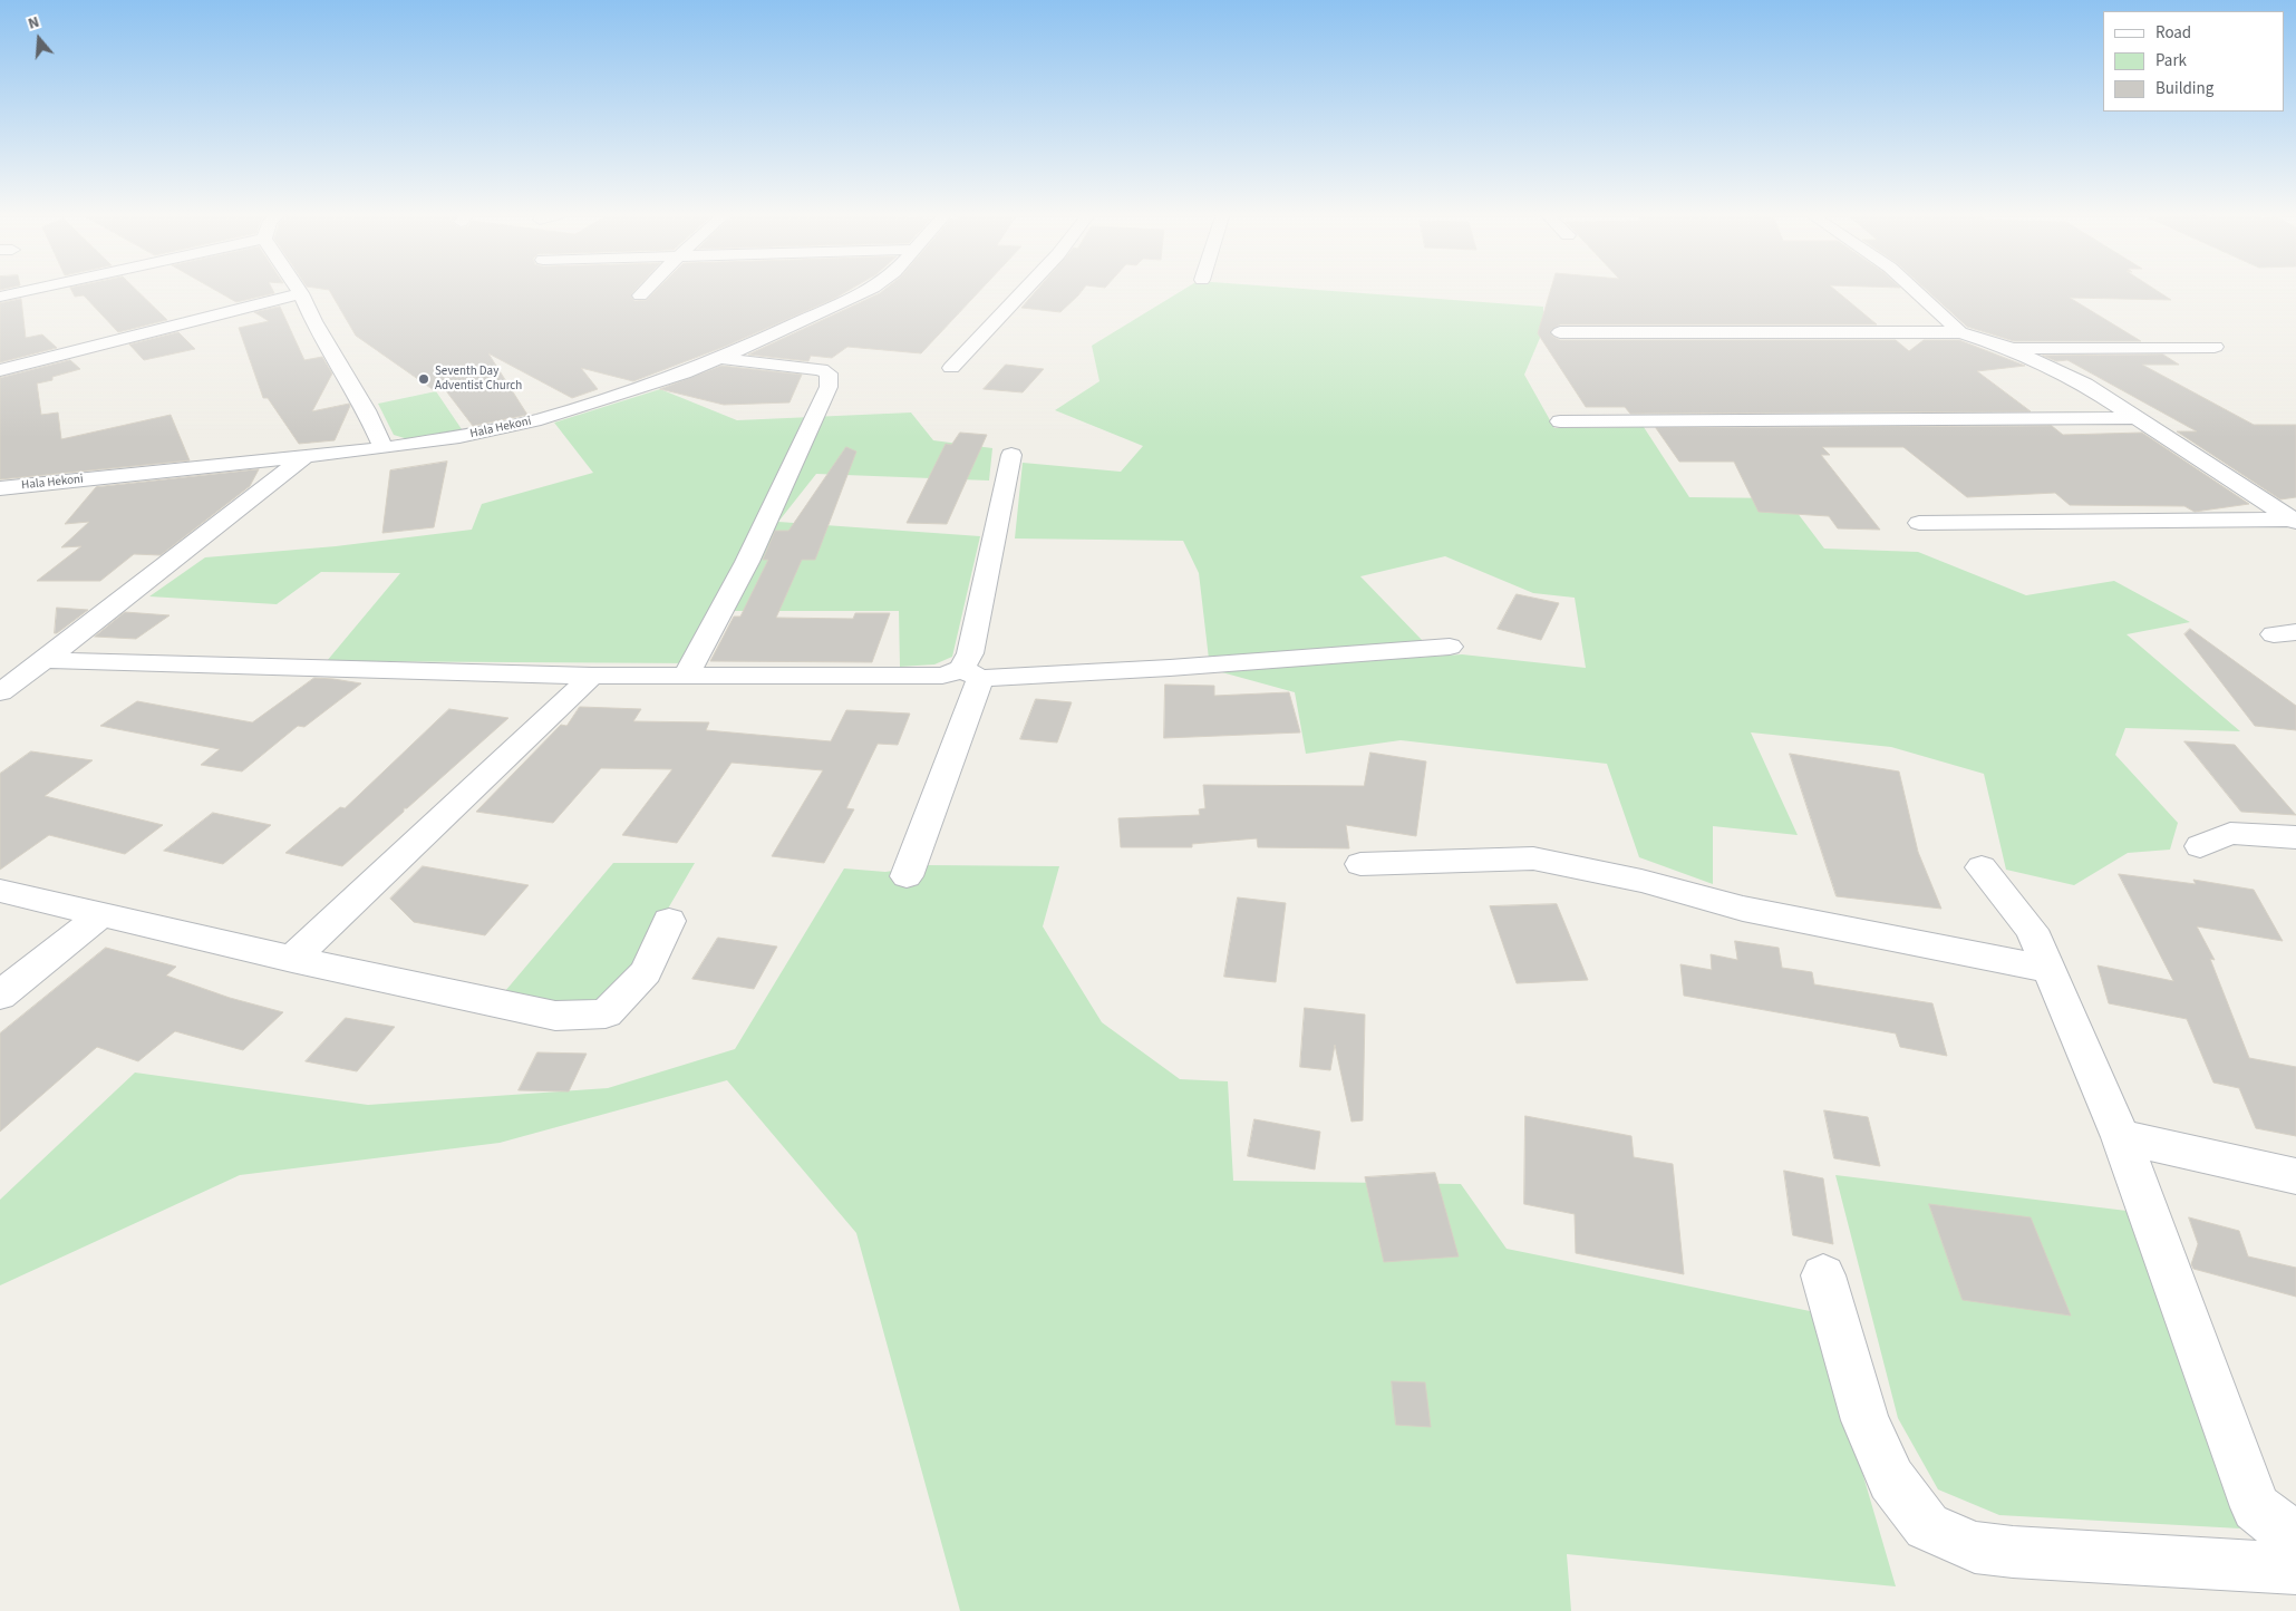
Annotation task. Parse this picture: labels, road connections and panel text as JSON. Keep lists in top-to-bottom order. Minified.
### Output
{"streets":{"street":["Hala Hekoni"]},"places":["Seventh Day Adventist Church"],"legend":["Road","Park","Building"],"north":"top"}
